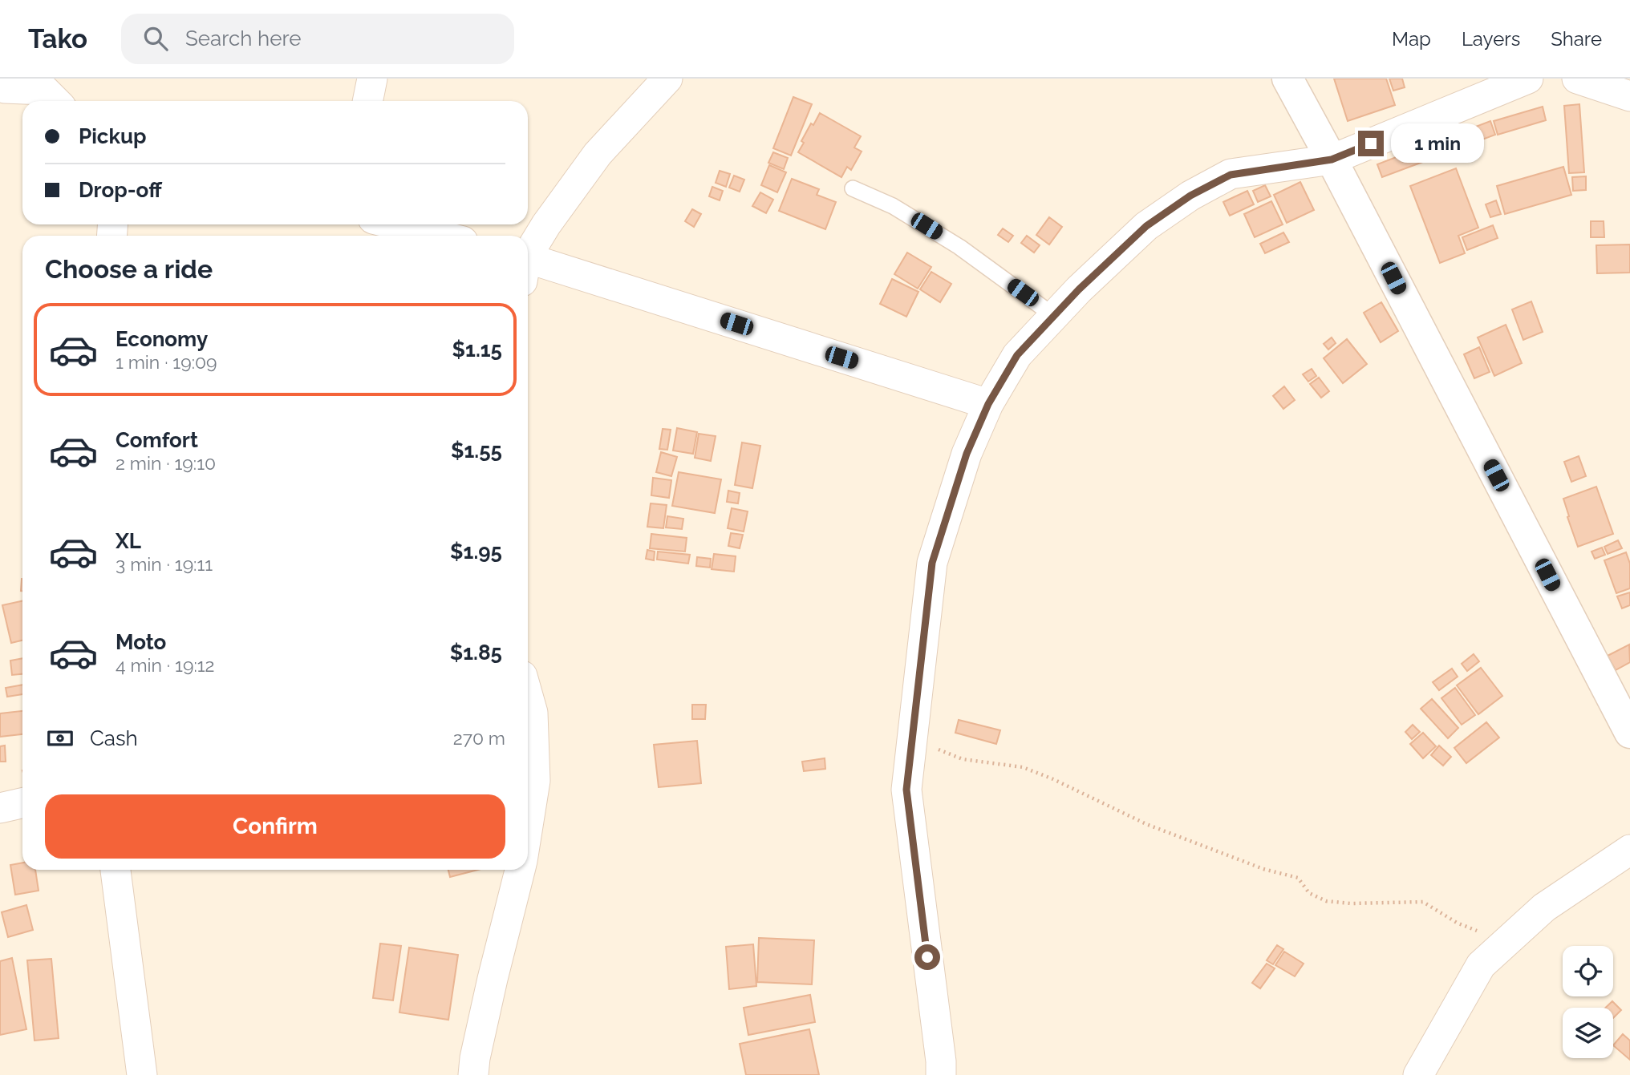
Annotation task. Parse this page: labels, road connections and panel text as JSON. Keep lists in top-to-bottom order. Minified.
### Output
{"page":{"header":"Tako","search":"Search here","nav":["Map","Layers","Share"],"banner":["Pickup","Drop-off"],"bubble":"1 min","heading":"Choose a ride","list":[{"name":"Economy","note":"1 min · 19:09","value":"$1.15"},{"name":"Comfort","note":"2 min · 19:10","value":"$1.55"},{"name":"XL","note":"3 min · 19:11","value":"$1.95"},{"name":"Moto","note":"4 min · 19:12","value":"$1.85"}],"pay":["Cash","270 m"],"buttons":"Confirm"}}
